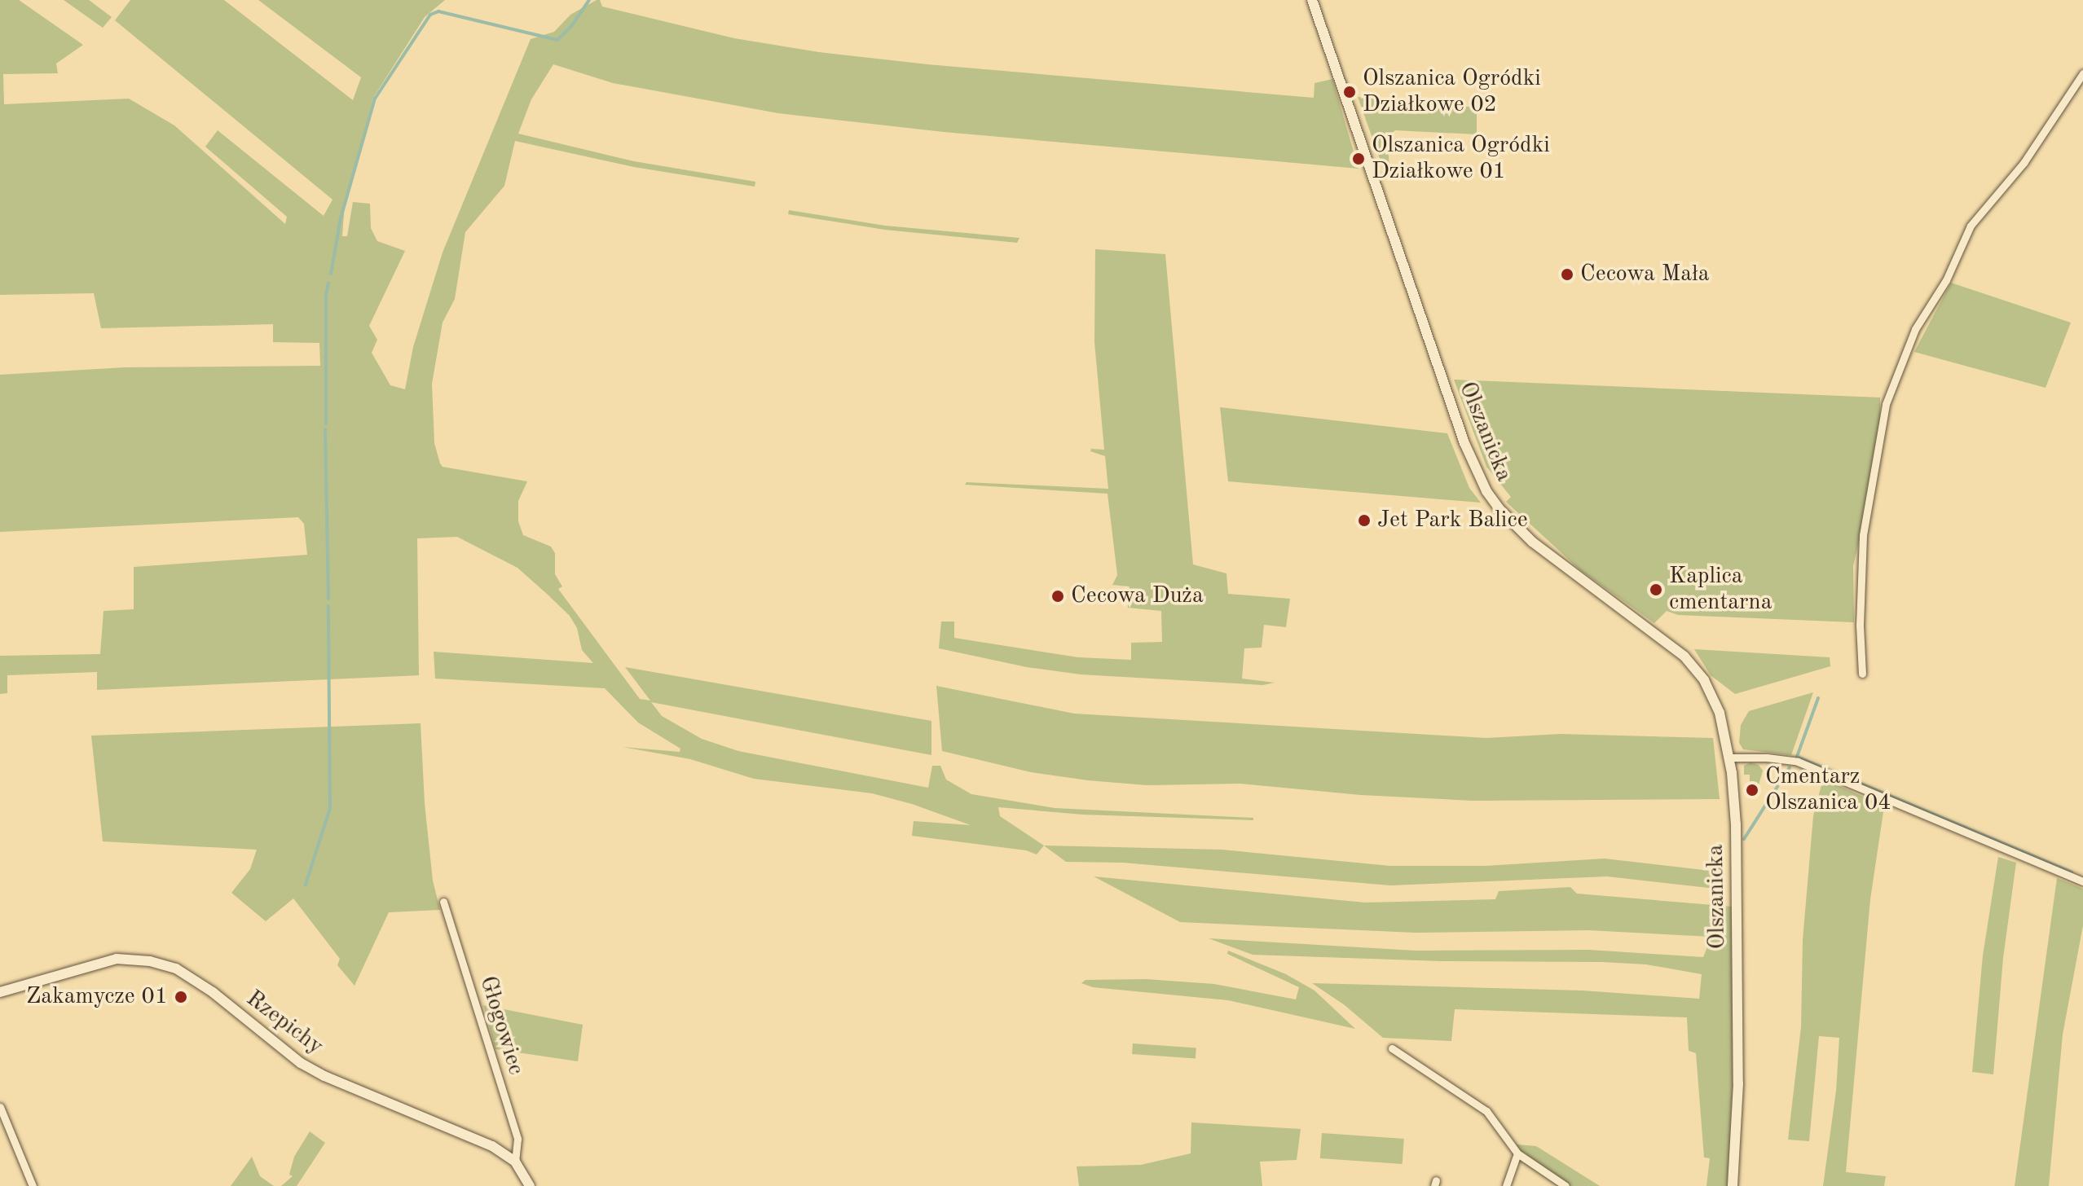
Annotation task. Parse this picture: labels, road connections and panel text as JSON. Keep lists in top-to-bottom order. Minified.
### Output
{"streets":{"street":["Olszanicka","Rzepichy","Głogowiec"]},"crossings":[["Rzepichy","Głogowiec"]],"places":["Olszanica Ogródki Działkowe 02","Olszanica Ogródki Działkowe 01","Cecowa Mała","Jet Park Balice","Kaplica cmentarna","Cecowa Duża","Cmentarz Olszanica 04","Zakamycze 01"]}
